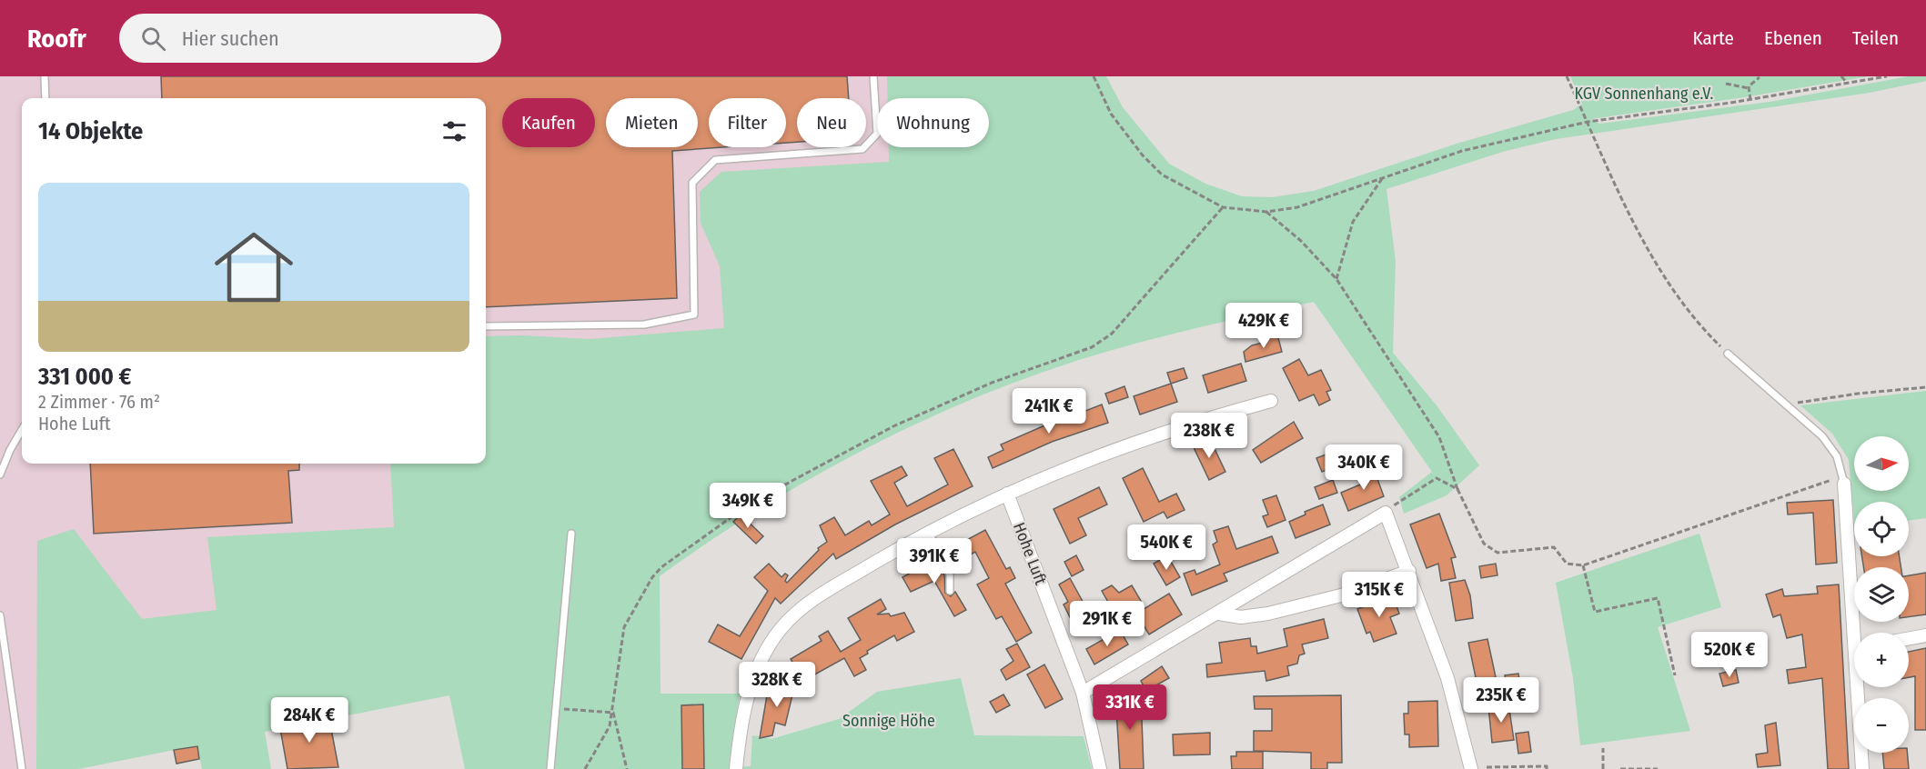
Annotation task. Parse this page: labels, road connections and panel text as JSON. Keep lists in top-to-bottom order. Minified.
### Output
{"streets":{"street":["Hohe Luft"]},"parks":["KGV Sonnenhang e.V.","Sonnige Höhe"],"north":"right","page":{"header":"Roofr","search":"Hier suchen","nav":["Karte","Ebenen","Teilen"],"chip":["Kaufen","Mieten","Filter","Neu","Wohnung"],"heading":"14 Objekte","list":[{"name":"331 000 €","note":"2 Zimmer · 76 m² · Hohe Luft"}],"price":["429K €","241K €","238K €","340K €","349K €","540K €","391K €","315K €","291K €","520K €","328K €","235K €","331K €","284K €"],"map_buttons":["+","−"]}}
